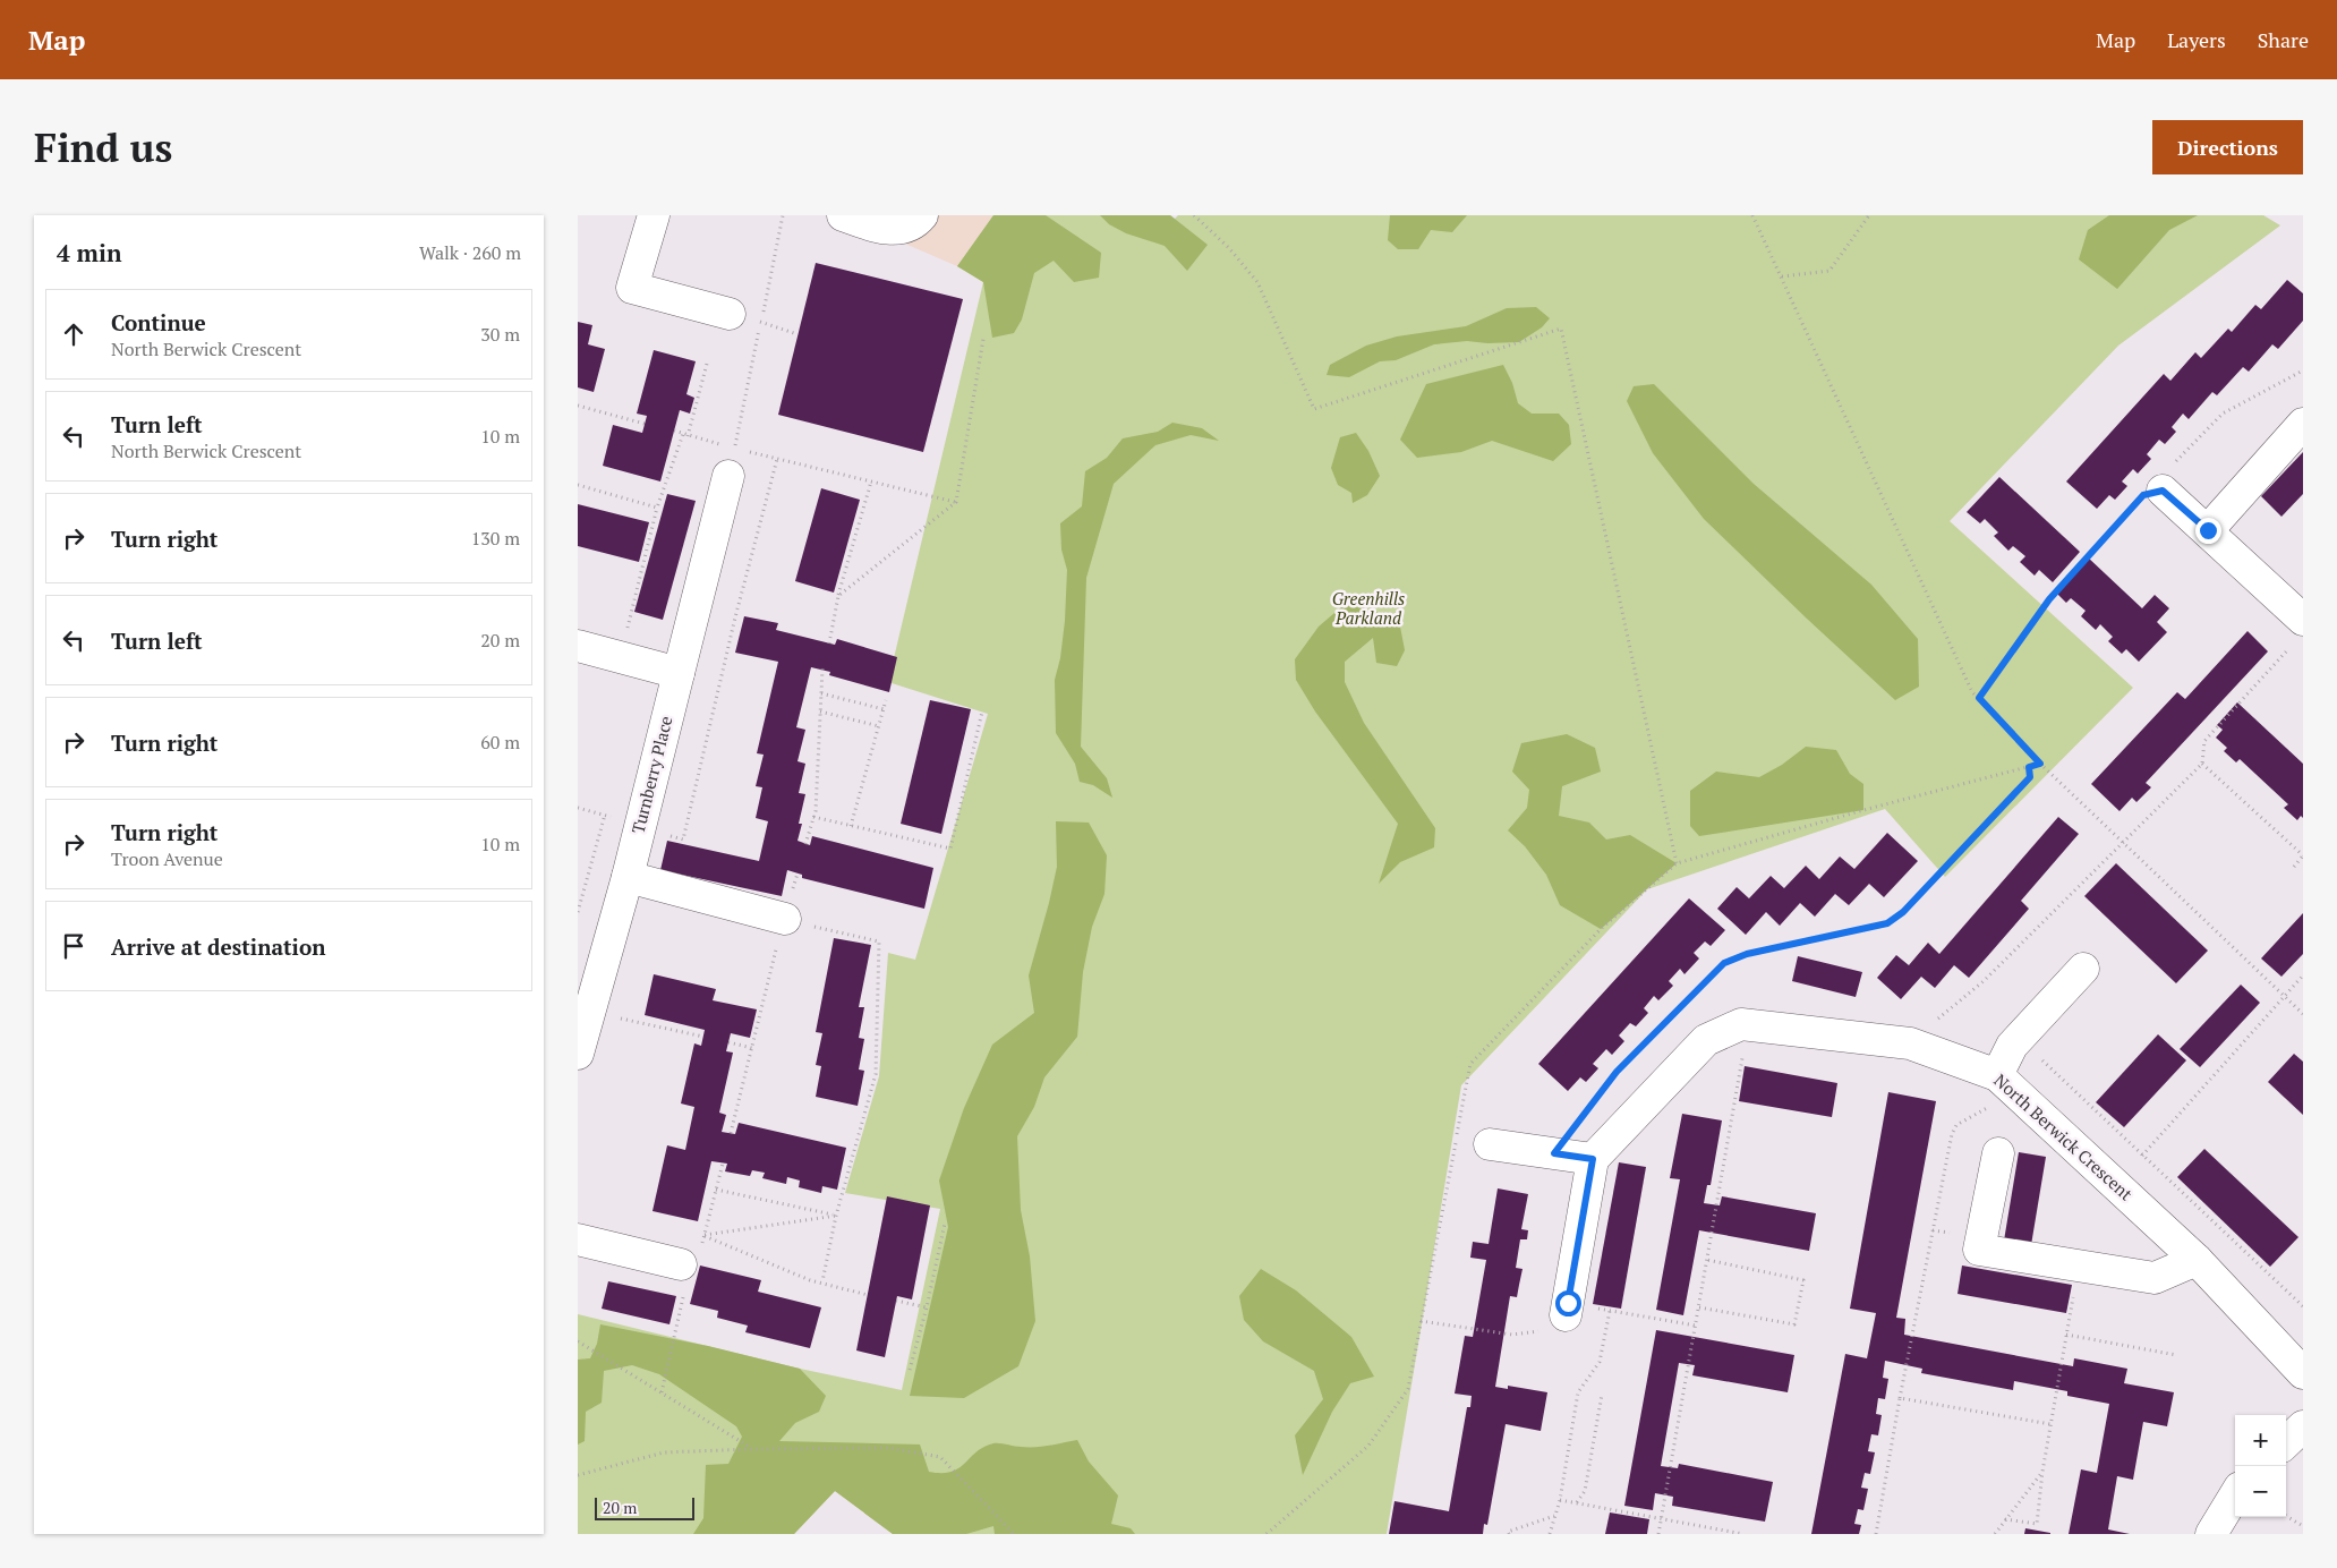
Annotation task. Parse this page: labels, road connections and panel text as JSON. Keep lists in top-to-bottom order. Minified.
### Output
{"streets":{"street":["Turnberry Place","North Berwick Crescent"]},"parks":["Greenhills Parkland"],"scale_bar":"20 m","page":{"header":"Map","nav":["Map","Layers","Share"],"buttons":"Directions","title":"Find us","heading":["4 min","Walk · 260 m"],"list":[["Continue","North Berwick Crescent","30 m"],["Turn left","North Berwick Crescent","10 m"],["Turn right","130 m"],["Turn left","20 m"],["Turn right","60 m"],["Turn right","Troon Avenue","10 m"],"Arrive at destination"],"map_buttons":["+","−"],"scale":"20 m"}}
